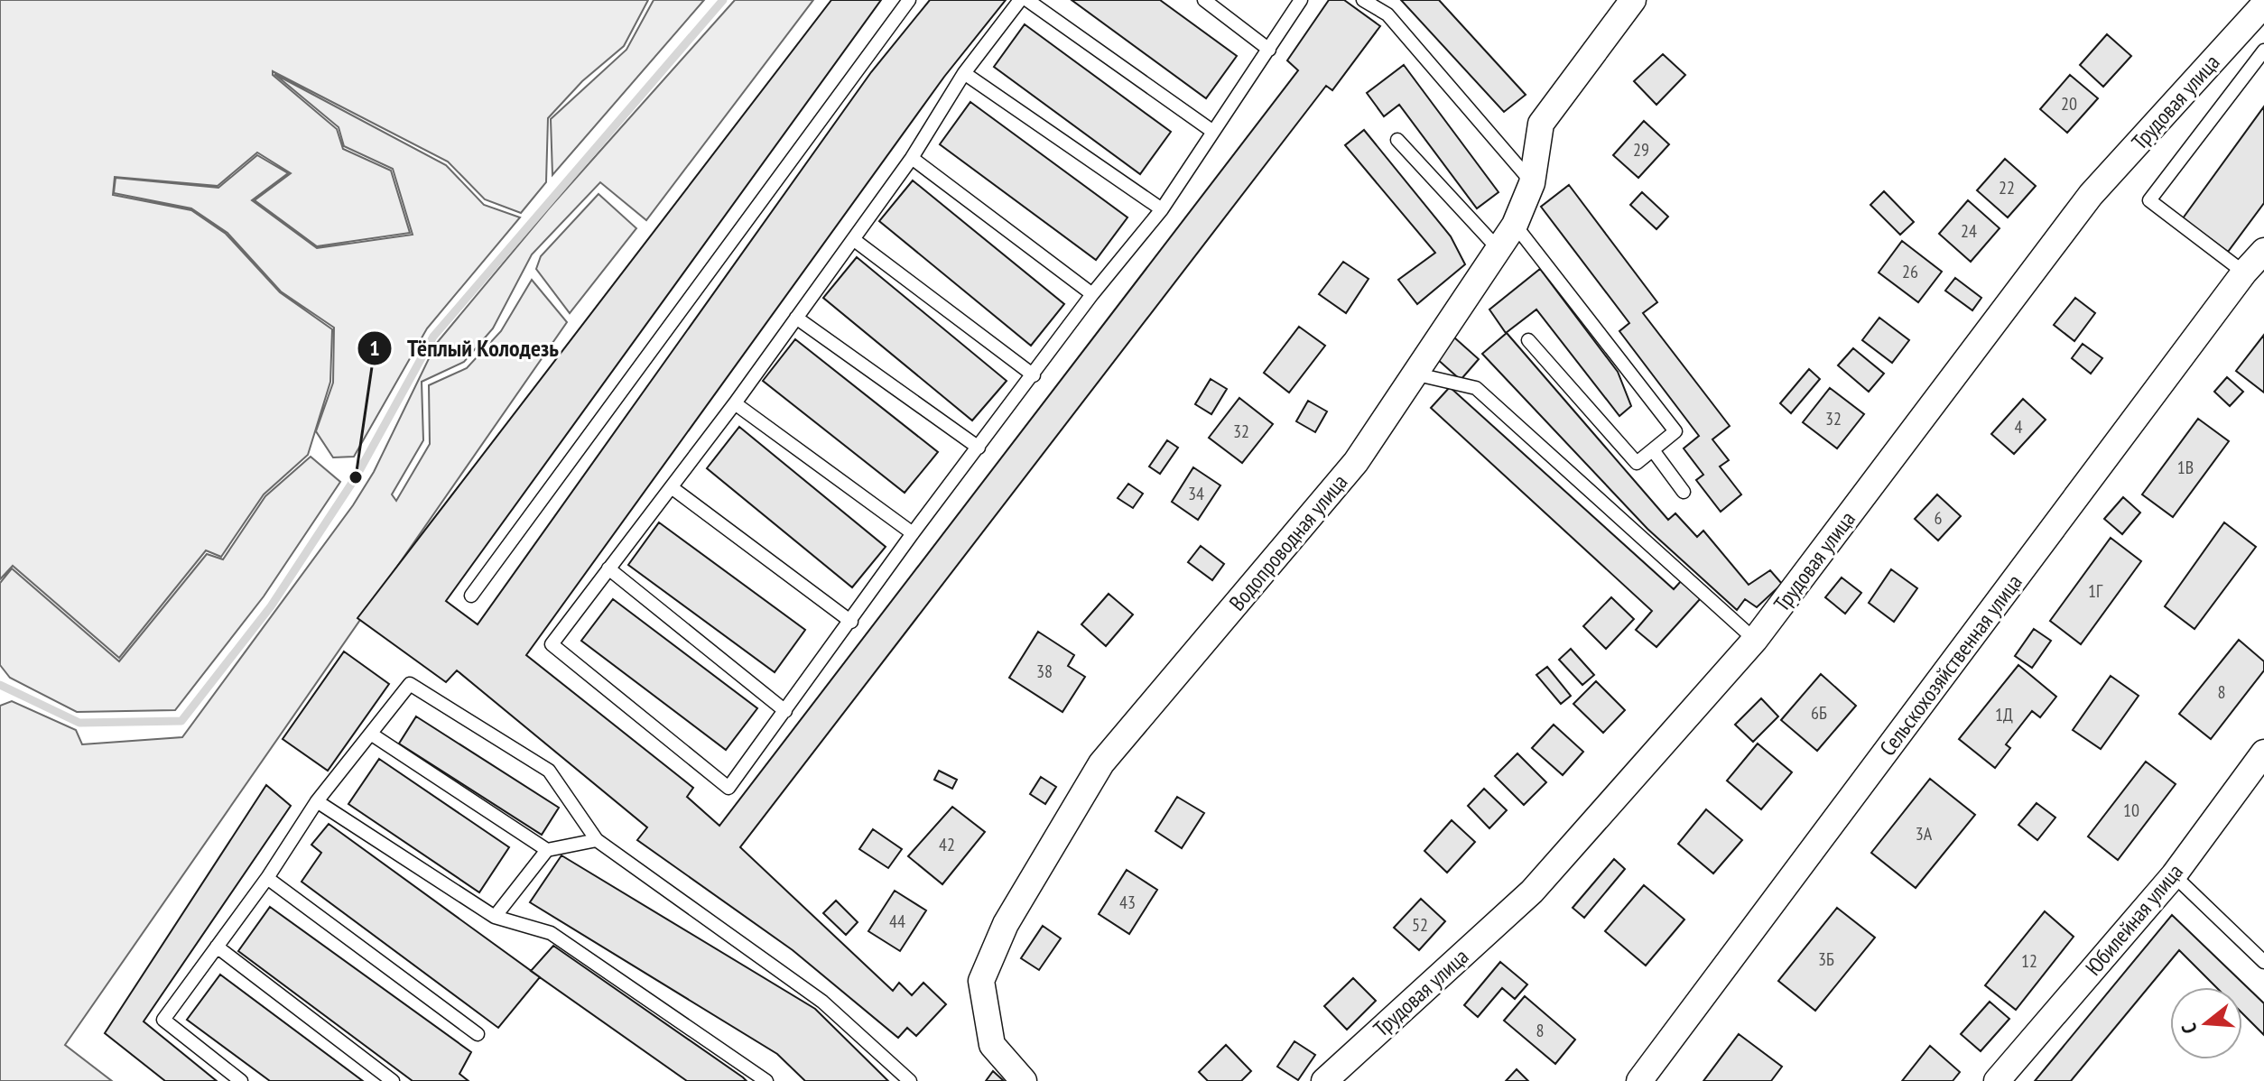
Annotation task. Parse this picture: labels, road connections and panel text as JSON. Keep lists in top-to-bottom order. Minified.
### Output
{"streets":{"street":["Трудовая улица","Водопроводная улица","Сельскохозяйственная улица","Юбилейная улица"]},"places":["Тёплый Колодезь"],"house_numbers":["20","29","22","24","26","32","4","32","1В","34","6","1Г","38","8","6Б","1Д","10","3А","42","43","44","52","3Б","12","8"],"north":"left"}
